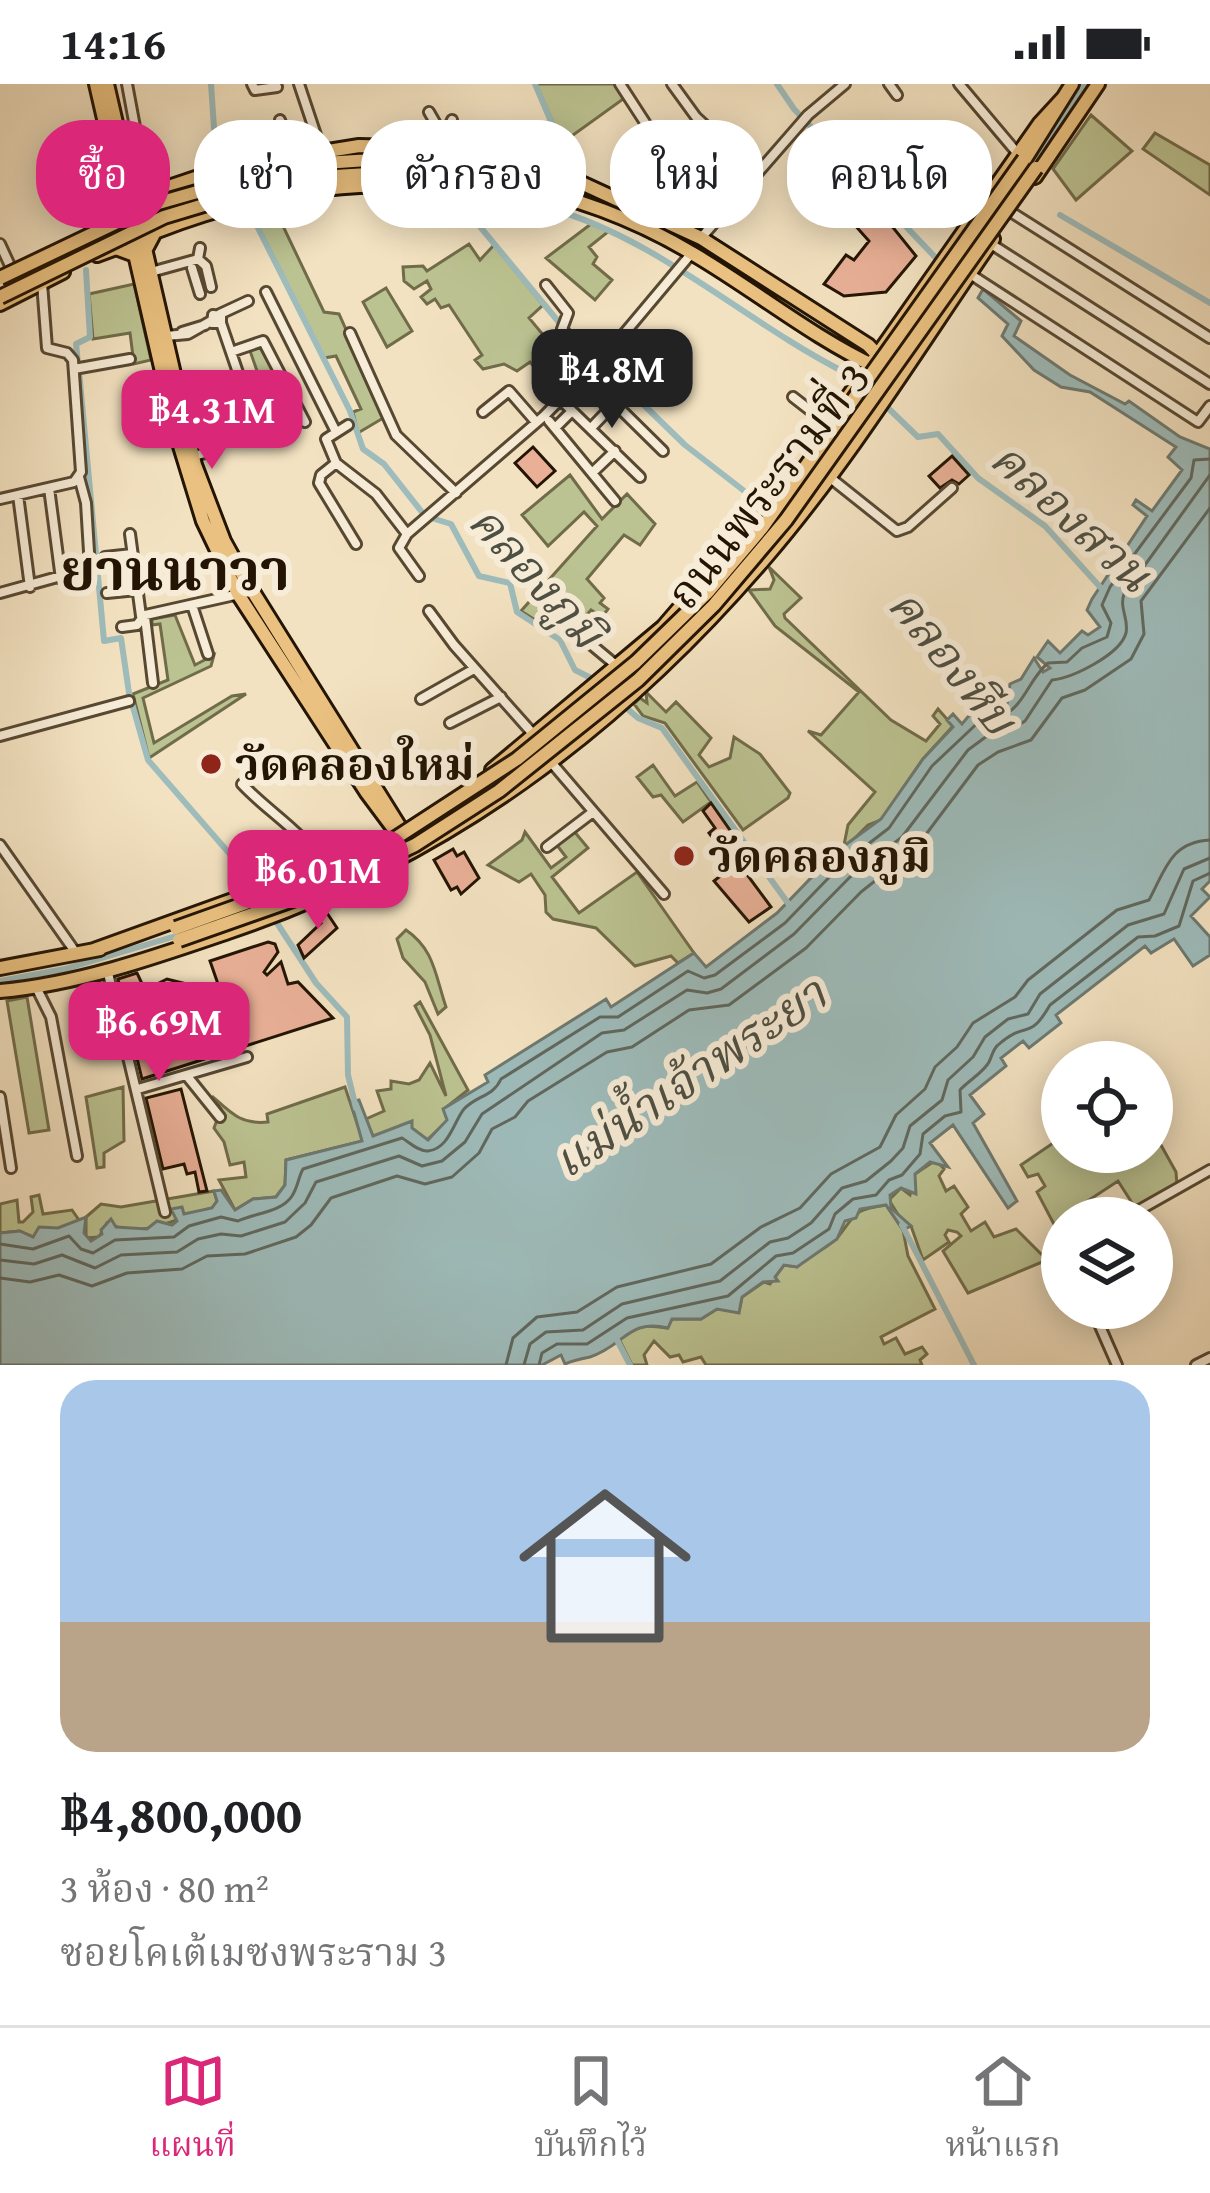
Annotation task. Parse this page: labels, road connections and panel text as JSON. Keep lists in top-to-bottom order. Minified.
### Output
{"streets":{"main road":["ถนนพระรามที่ 3"]},"districts":["ยานนาวา"],"water":["คลองสวน","คลองภูมิ","คลองหีบ","แม่น้ำเจ้าพระยา"],"places":["วัดคลองใหม่","วัดคลองภูมิ"],"page":{"status":"14:16","chip":["ซื้อ","เช่า","ตัวกรอง","ใหม่","คอนโด"],"price":["฿4.8M","฿4.31M","฿6.01M","฿6.69M"],"list":[{"name":"฿4,800,000","note":"3 ห้อง · 80 m² · ซอยโคเต้เมซงพระราม 3"}],"tabs":["แผนที่","บันทึกไว้","หน้าแรก"]}}
